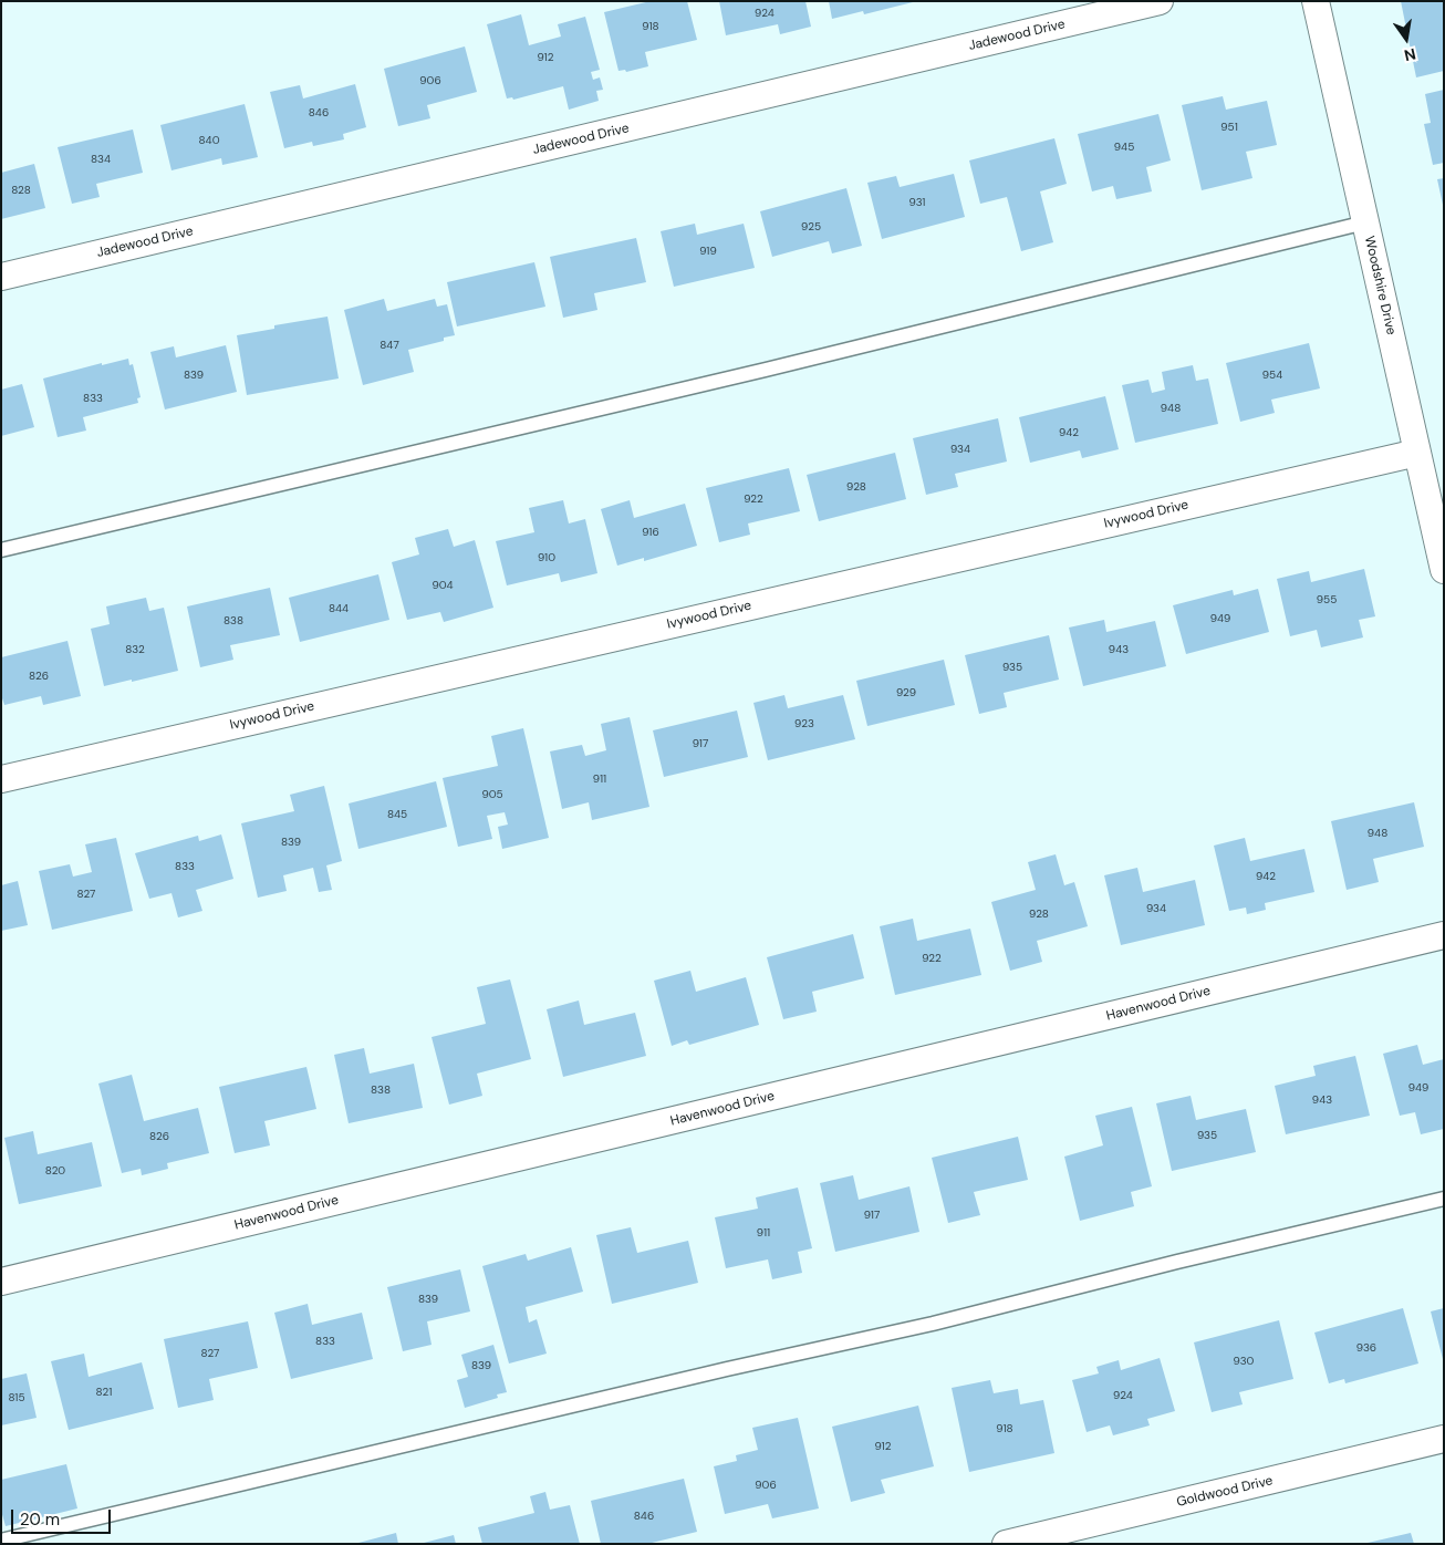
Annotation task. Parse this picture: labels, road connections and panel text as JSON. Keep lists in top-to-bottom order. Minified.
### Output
{"streets":{"street":["Jadewood Drive","Woodshire Drive","Ivywood Drive","Havenwood Drive","Goldwood Drive"]},"crossings":[["Woodshire Drive","Ivywood Drive"]],"house_numbers":["924","918","912","906","846","951","840","945","834","828","931","925","919","847","839","954","833","948","942","934","928","922","916","910","904","955","844","949","838","832","943","935","826","929","923","917","911","905","845","948","839","833","942","827","934","928","922","949","838","943","935","826","820","917","911","839","833","936","827","930","839","821","924","815","918","912","906","846"],"scale_bar":"20 m","north":"bottom"}
